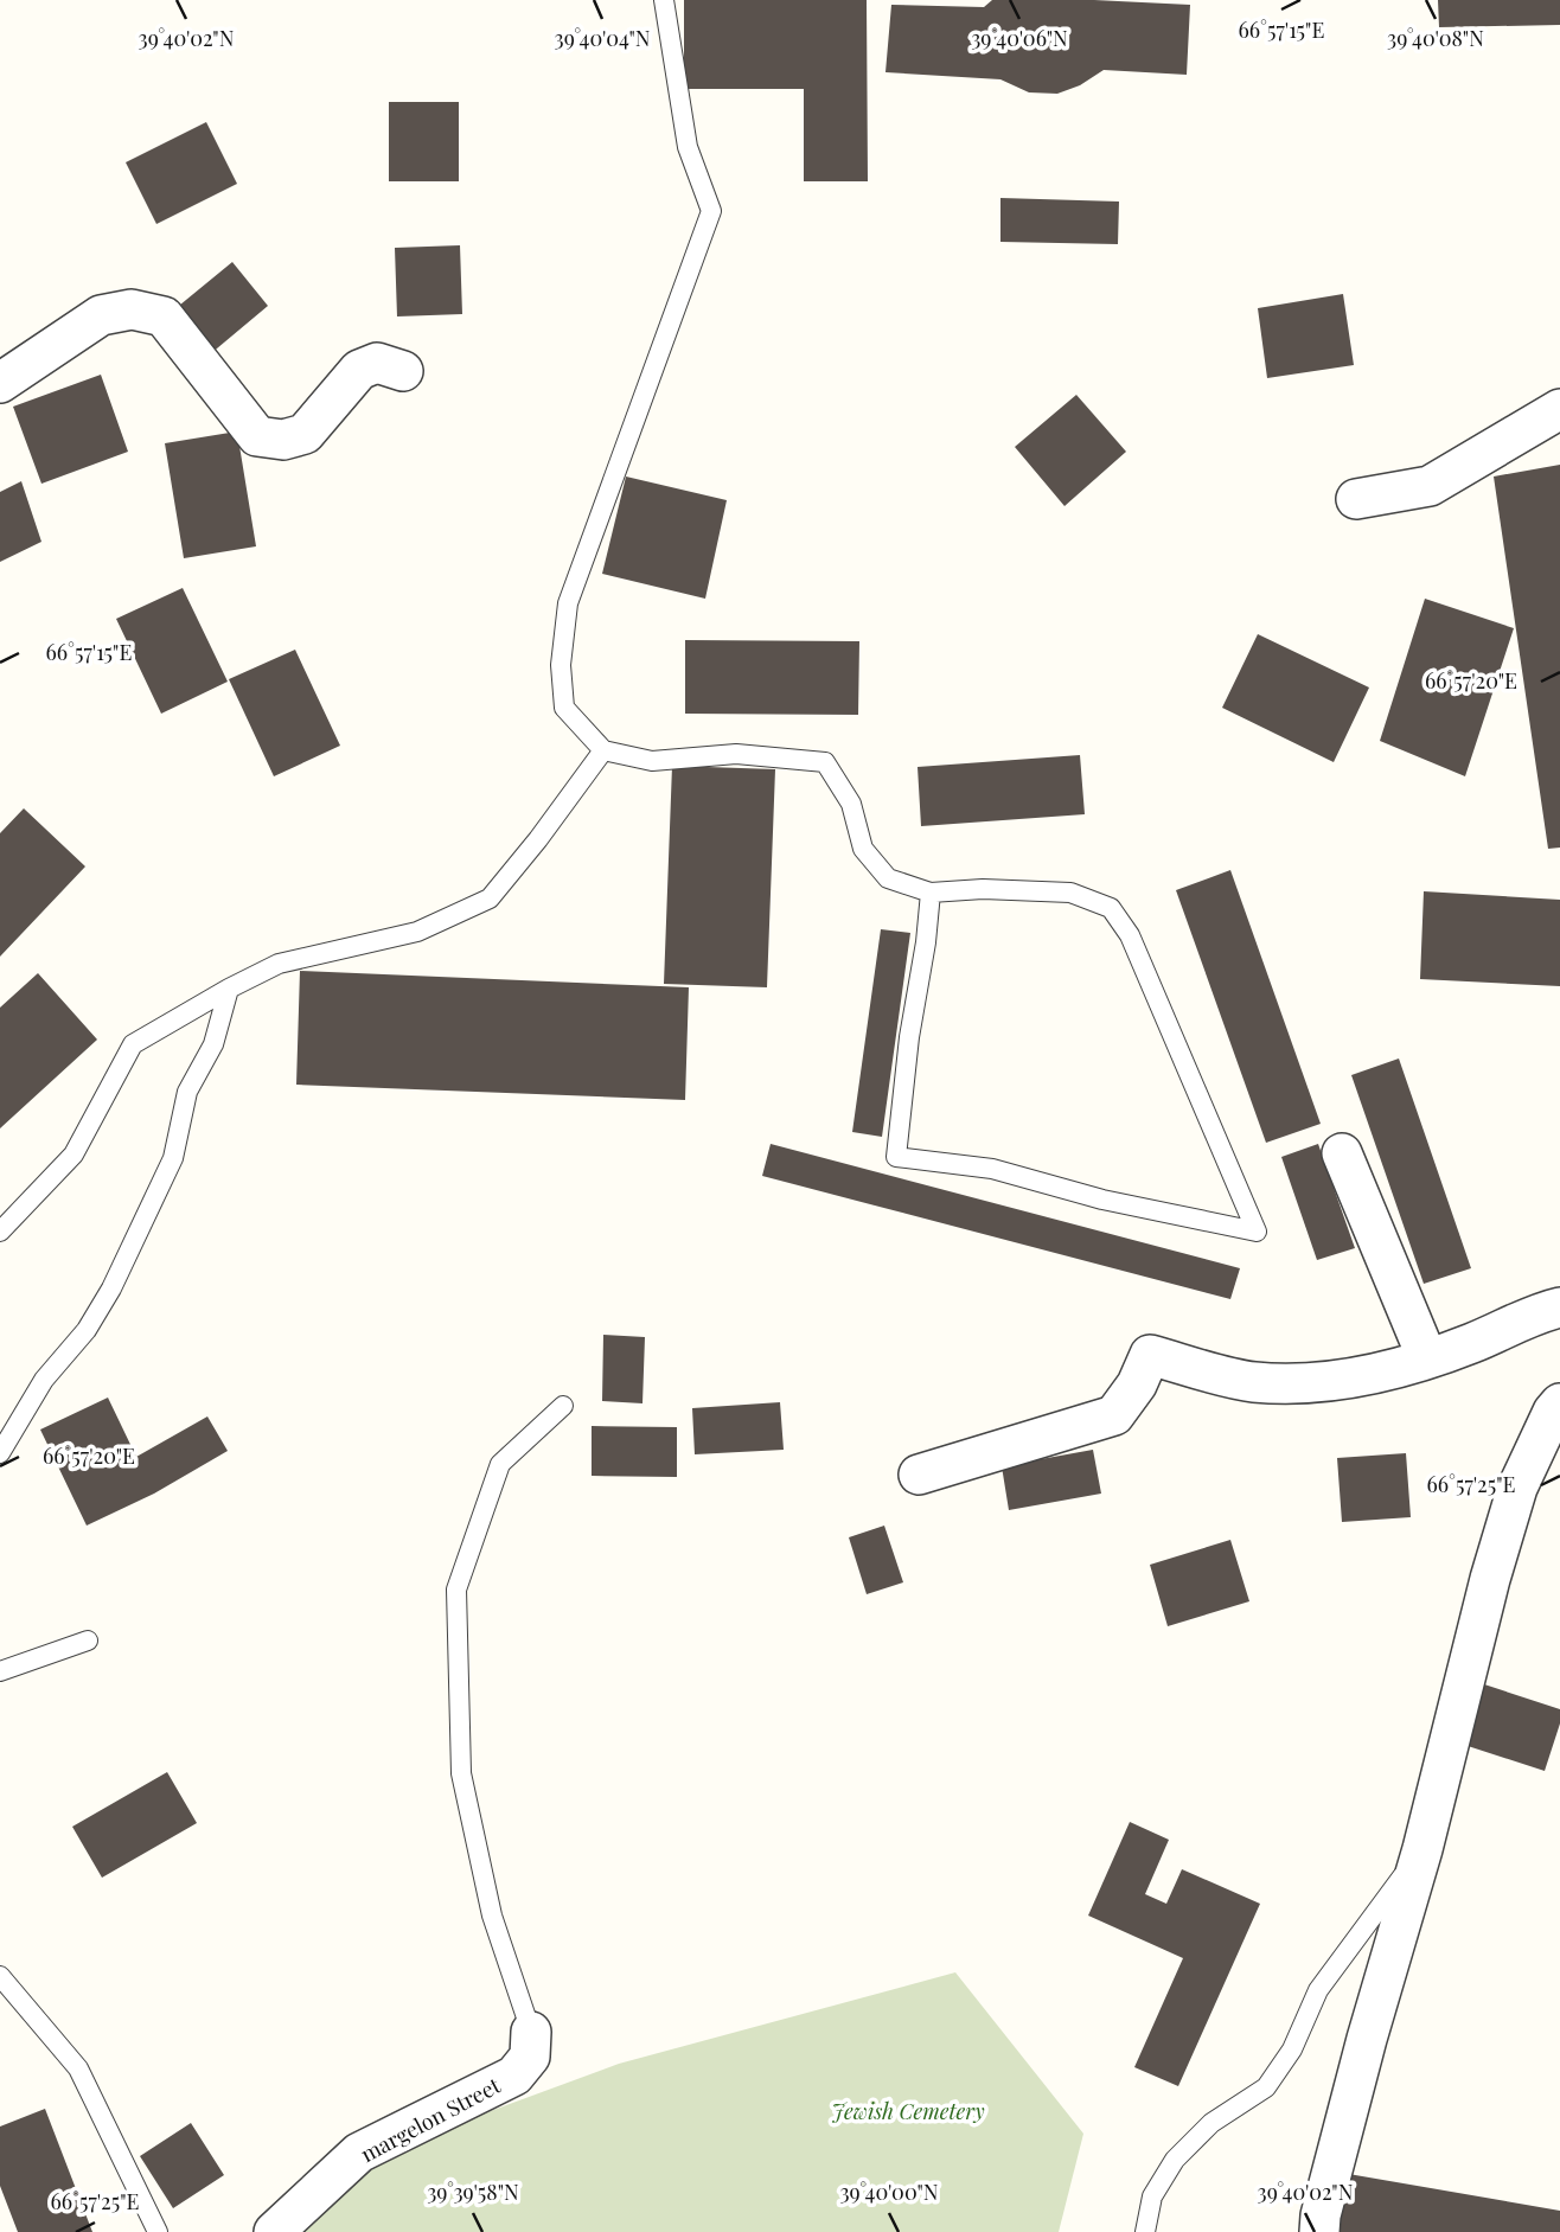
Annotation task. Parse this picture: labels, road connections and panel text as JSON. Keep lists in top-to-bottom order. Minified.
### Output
{"streets":{"street":["margelon Street"]},"parks":["Jewish Cemetery"],"coordinates":["66°57'15\"E","39°40'02\"N","39°40'04\"N","39°40'06\"N","39°40'08\"N","66°57'20\"E","66°57'25\"E","39°39'58\"N","39°40'00\"N"]}
